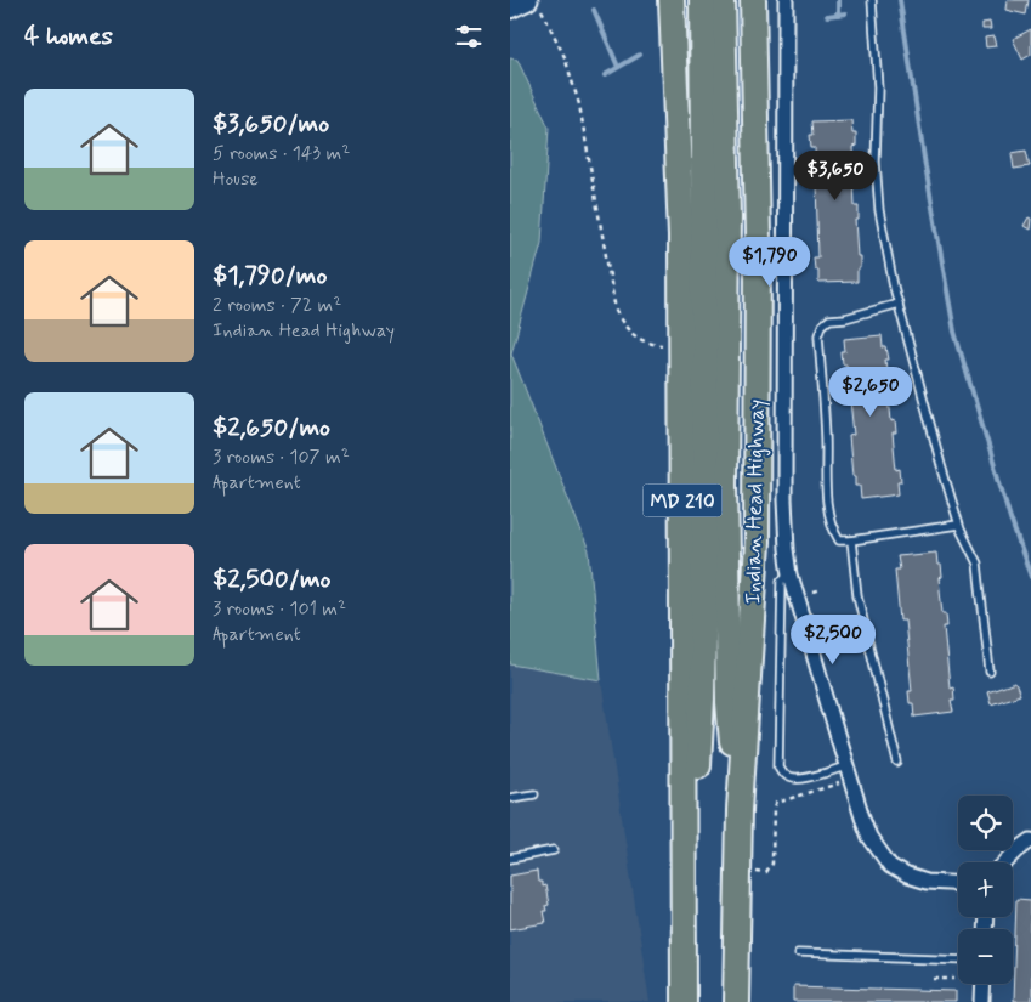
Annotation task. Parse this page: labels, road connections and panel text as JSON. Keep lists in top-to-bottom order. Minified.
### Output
{"streets":{"highway":["MD 210","Indian Head Highway"]},"page":{"heading":"4 homes","list":[{"name":"$3,650/mo","note":"5 rooms · 143 m² · House"},{"name":"$1,790/mo","note":"2 rooms · 72 m² · Indian Head Highway"},{"name":"$2,650/mo","note":"3 rooms · 107 m² · Apartment"},{"name":"$2,500/mo","note":"3 rooms · 101 m² · Apartment"}],"price":["$3,650","$1,790","$2,650","$2,500"],"map_buttons":["+","−"]}}
